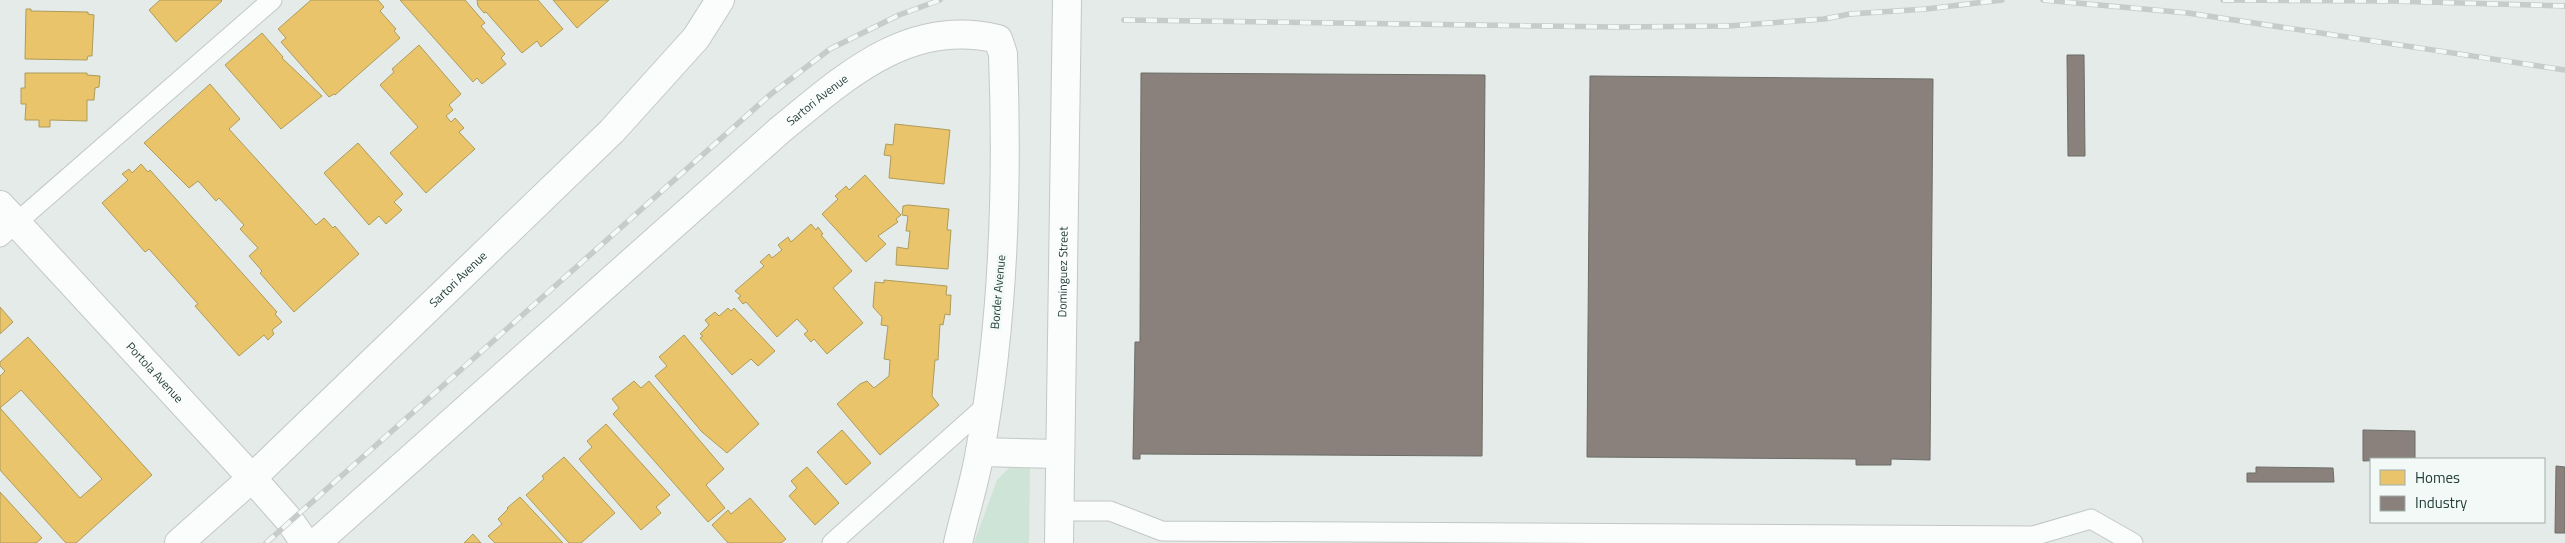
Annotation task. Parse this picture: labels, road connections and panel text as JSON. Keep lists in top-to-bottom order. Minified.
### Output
{"streets":{"street":["Sartori Avenue","Dominguez Street","Border Avenue","Portola Avenue"]},"crossings":[["Sartori Avenue","Border Avenue"],["Sartori Avenue","Portola Avenue"]],"legend":["Homes","Industry"]}
